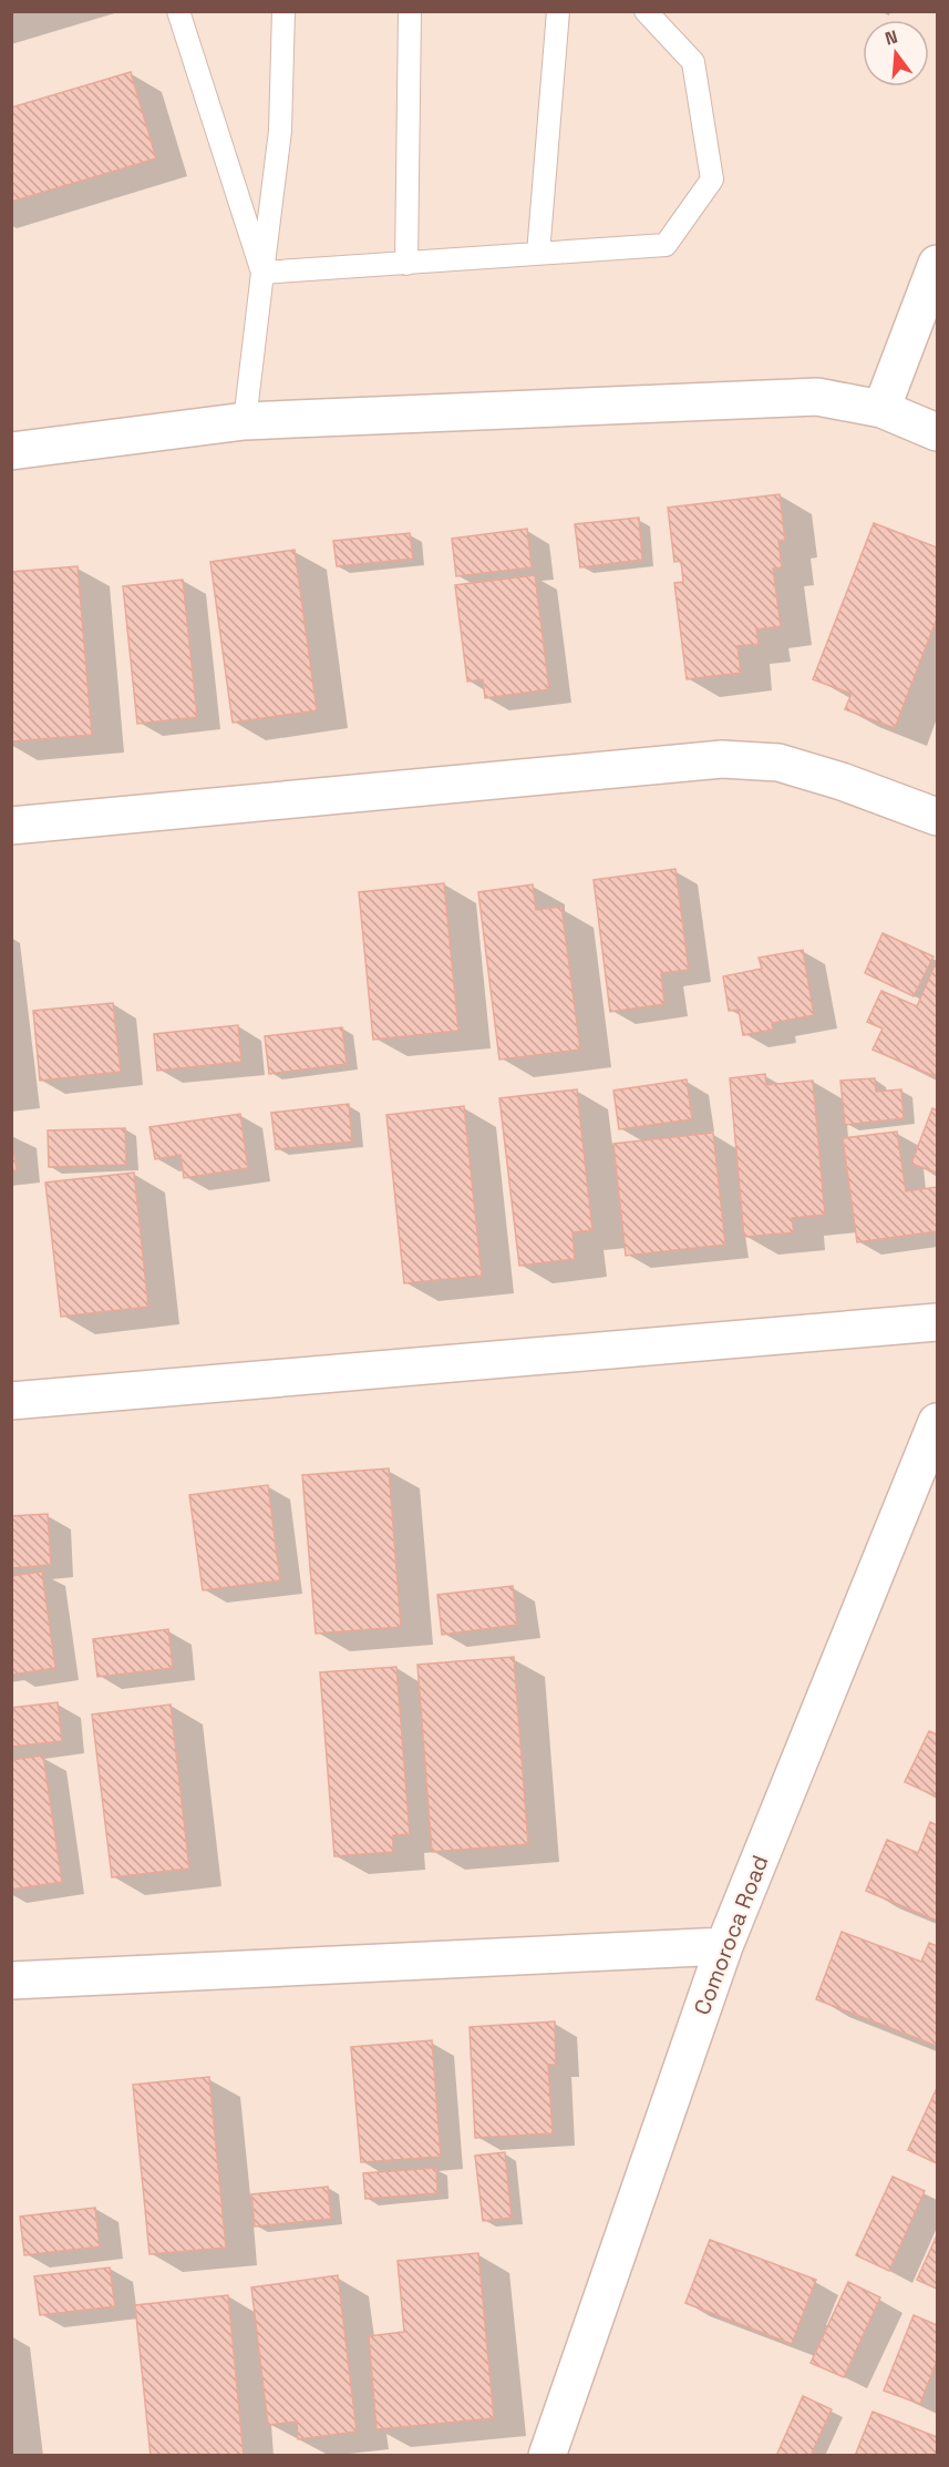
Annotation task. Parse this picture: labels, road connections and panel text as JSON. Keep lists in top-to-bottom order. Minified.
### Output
{"streets":{"street":["Comoroca Road"]},"north":"top"}
